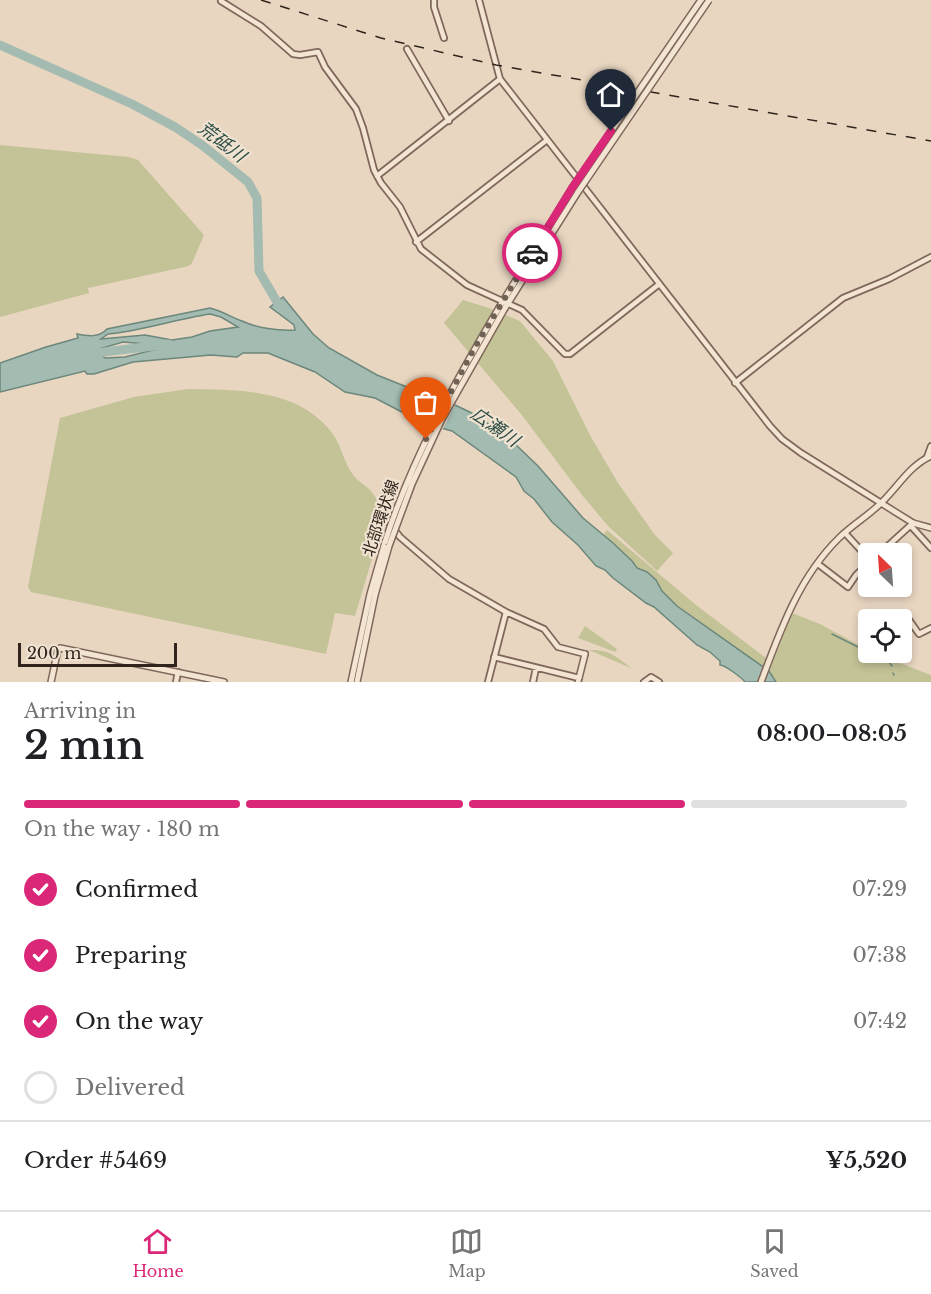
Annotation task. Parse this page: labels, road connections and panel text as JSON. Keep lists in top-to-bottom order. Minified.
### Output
{"streets":{"street":["北部環状線"]},"water":["荒砥川","広瀬川"],"scale_bar":"200 m","north":"top left","page":{"scale":"200 m","heading":["2 min","Arriving in","08:00–08:05"],"panel":["Order #5469","¥5,520"],"bar":"On the way · 180 m","list":[["Confirmed","07:29"],["Preparing","07:38"],["On the way","07:42"],"Delivered"],"tabs":["Home","Map","Saved"]}}
